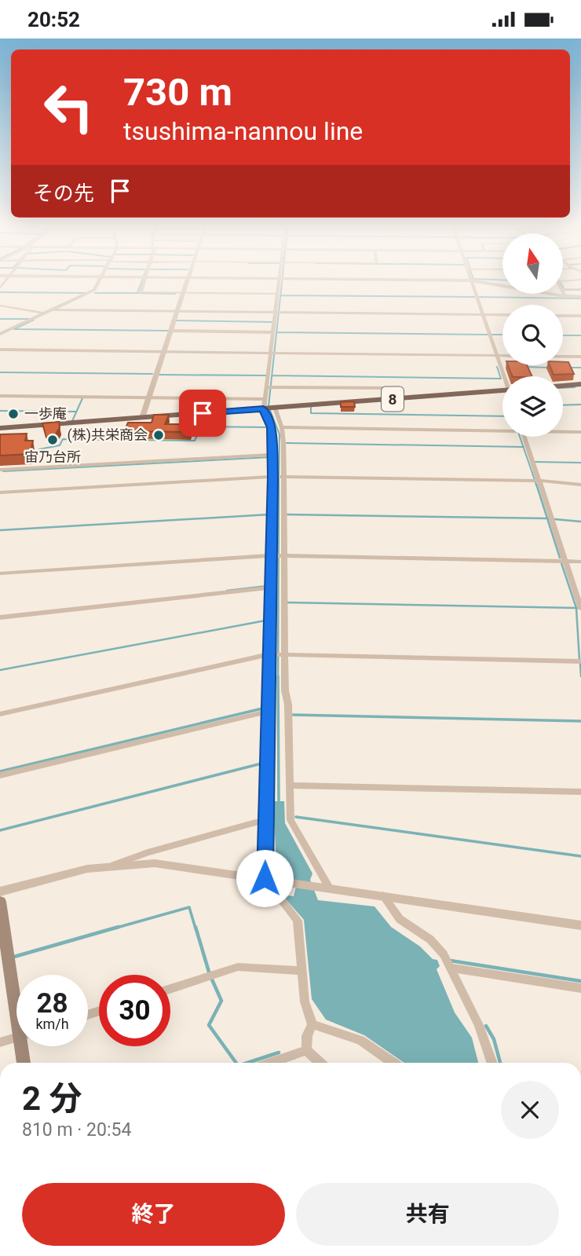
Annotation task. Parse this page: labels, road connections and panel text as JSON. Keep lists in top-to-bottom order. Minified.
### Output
{"streets":{"main road":["8"]},"places":["一歩庵","(株)共栄商会","宙乃台所"],"north":"top","page":{"status":"20:52","turn":["730 m","tsushima-nannou line"],"then":"その先","speed":"28 km/h","limit":"30","heading":["2 分","810 m · 20:54"],"buttons":["終了","共有"]}}
